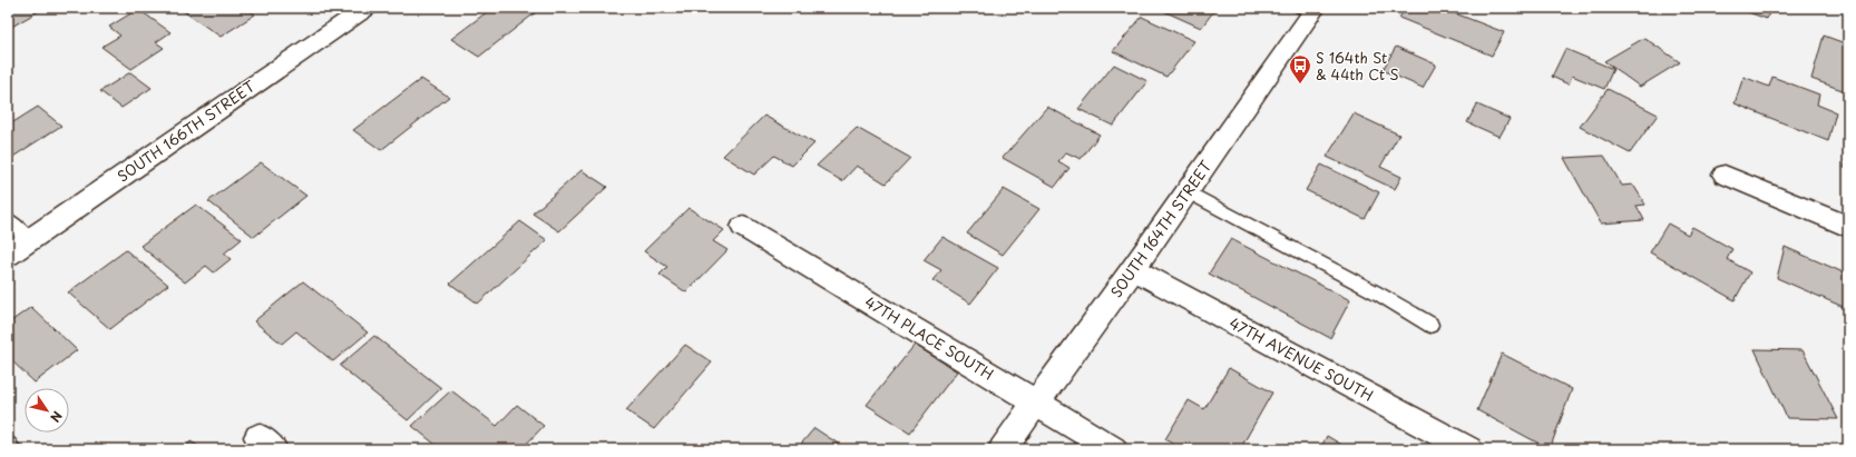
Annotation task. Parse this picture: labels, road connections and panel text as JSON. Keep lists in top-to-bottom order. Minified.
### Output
{"streets":{"street":["SOUTH 166TH STREET","SOUTH 164TH STREET","47TH PLACE SOUTH","47TH AVENUE SOUTH"]},"crossings":[["SOUTH 164TH STREET","47TH PLACE SOUTH"],["SOUTH 164TH STREET","47TH AVENUE SOUTH"]],"places":{"bus stop":["S 164th St & 44th Ct S"]},"north":"bottom right"}
